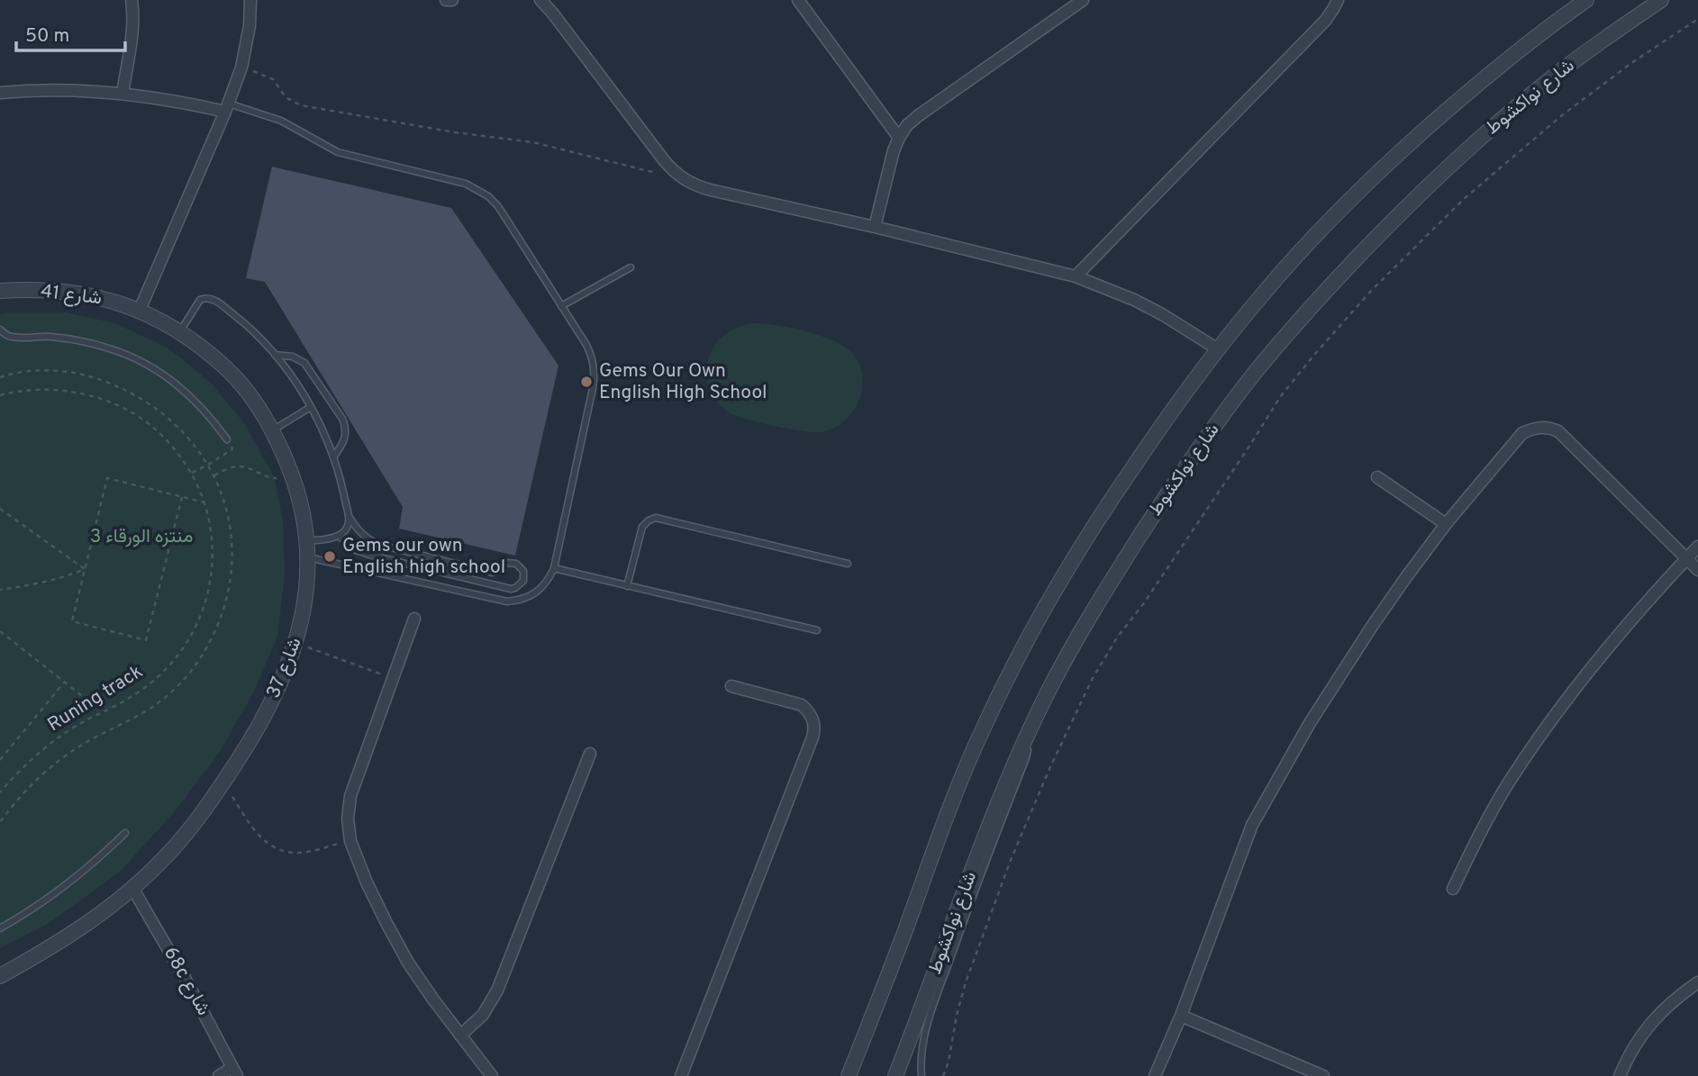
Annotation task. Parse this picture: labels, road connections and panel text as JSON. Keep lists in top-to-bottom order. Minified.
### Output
{"streets":{"street":["شارع نواكشوط","شارع 41","شارع 37","68c شارع"],"path":["Runing track"]},"crossings":[["شارع 41","شارع 37"],["شارع 37","68c شارع"]],"parks":["منتزه الورقاء 3"],"places":["Gems Our Own English High School","Gems our own English high school"],"scale_bar":"50 m"}
